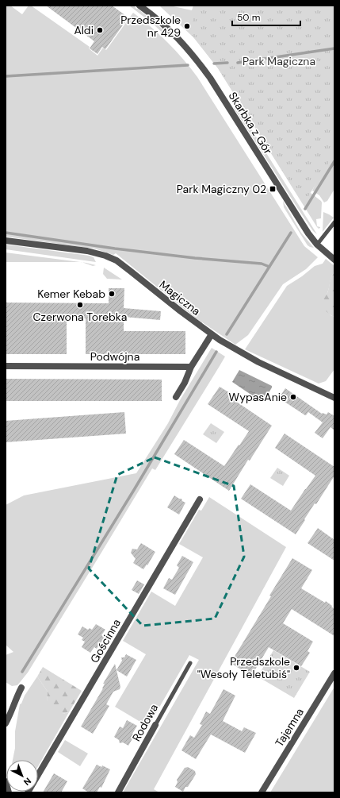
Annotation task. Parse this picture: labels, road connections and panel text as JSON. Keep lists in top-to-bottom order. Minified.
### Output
{"streets":{"street":["Skarbka z Gór","Magiczna","Podwójna","Gościnna","Rodowa","Tajemna"]},"parks":["Park Magiczna"],"places":{"other":["Przedszkole nr 429","Aldi","Kemer Kebab","Czerwona Torebka","WypasAnie","Przedszkole \"Wesoły Teletubiś\""],"transit":["Park Magiczny 02"]},"scale_bar":"50 m","north":"bottom right"}
